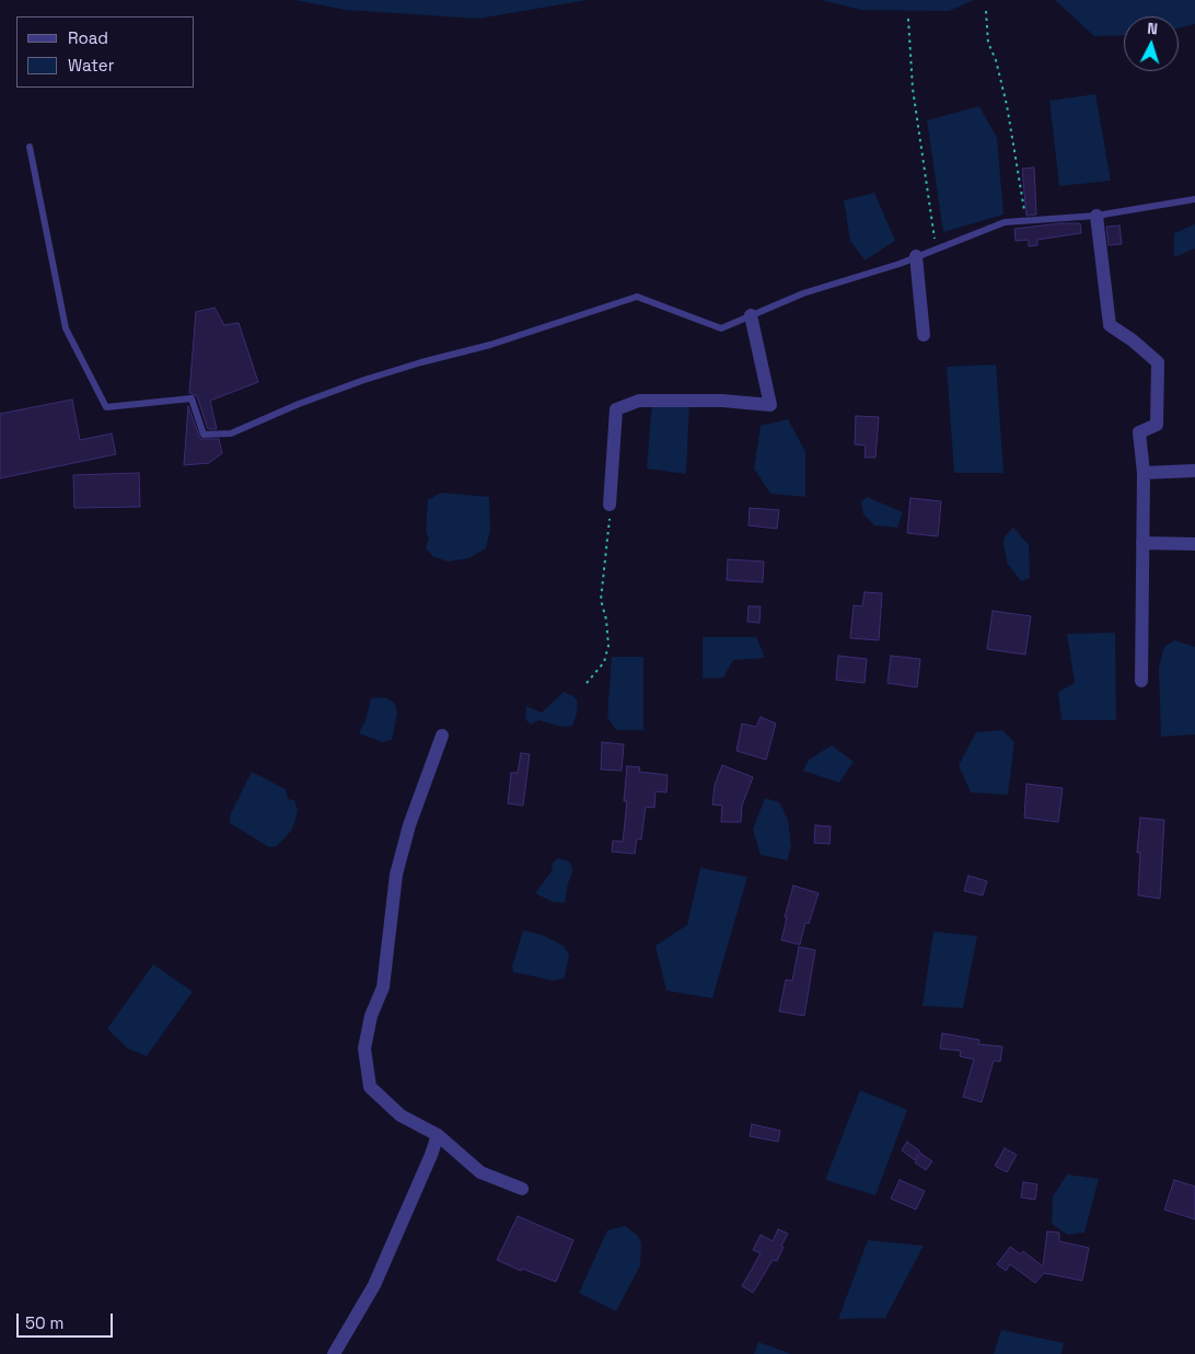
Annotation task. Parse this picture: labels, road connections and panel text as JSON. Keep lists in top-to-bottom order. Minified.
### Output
{"legend":["Road","Water"],"scale_bar":"50 m","north":"top"}
